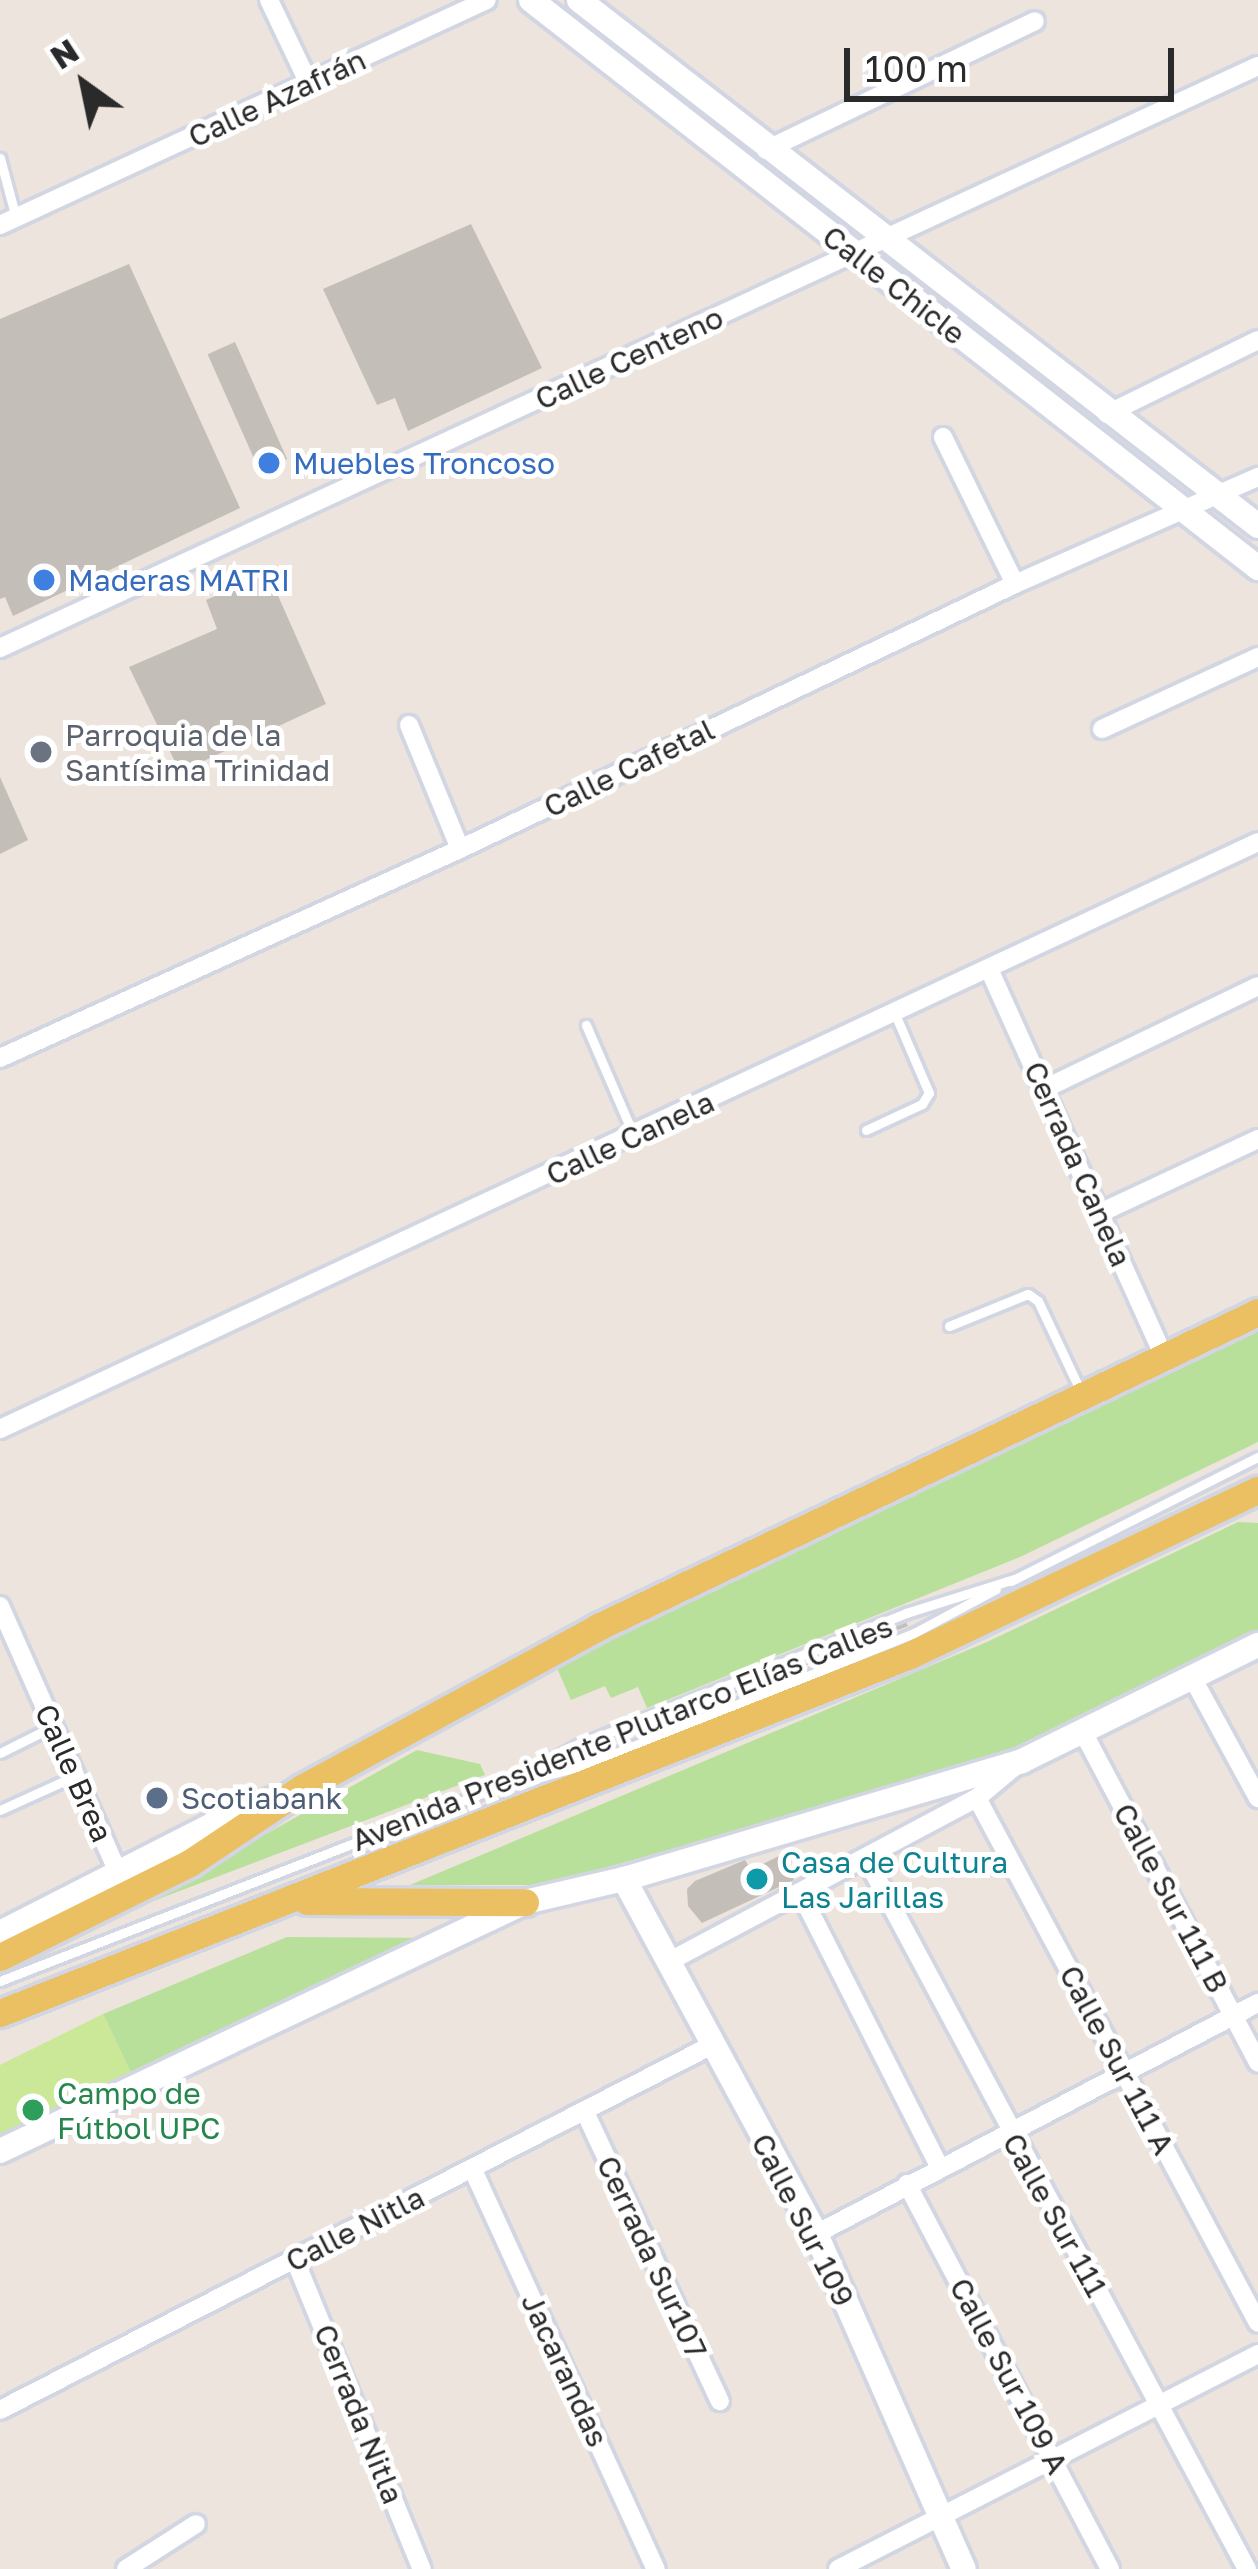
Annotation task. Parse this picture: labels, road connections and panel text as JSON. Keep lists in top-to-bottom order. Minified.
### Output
{"streets":{"main road":["Avenida Presidente Plutarco Elías Calles"],"street":["Calle Azafrán","Calle Chicle","Calle Centeno","Calle Cafetal","Calle Canela","Cerrada Canela","Calle Brea","Calle Sur 111 B","Calle Sur 111 A","Calle Sur 111","Calle Sur 109","Calle Nitla","Cerrada Sur107","Jacarandas","Calle Sur 109 A","Cerrada Nitla"]},"crossings":[["Calle Chicle","Calle Centeno"],["Calle Chicle","Calle Cafetal"],["Calle Canela","Cerrada Canela"],["Calle Sur 109","Calle Nitla"],["Calle Nitla","Cerrada Sur107"],["Calle Nitla","Jacarandas"],["Calle Nitla","Cerrada Nitla"]],"places":["Muebles Troncoso","Maderas MATRI","Parroquia de la Santísima Trinidad","Scotiabank","Casa de Cultura Las Jarillas","Campo de Fútbol UPC"],"scale_bar":"100 m","north":"top left"}
